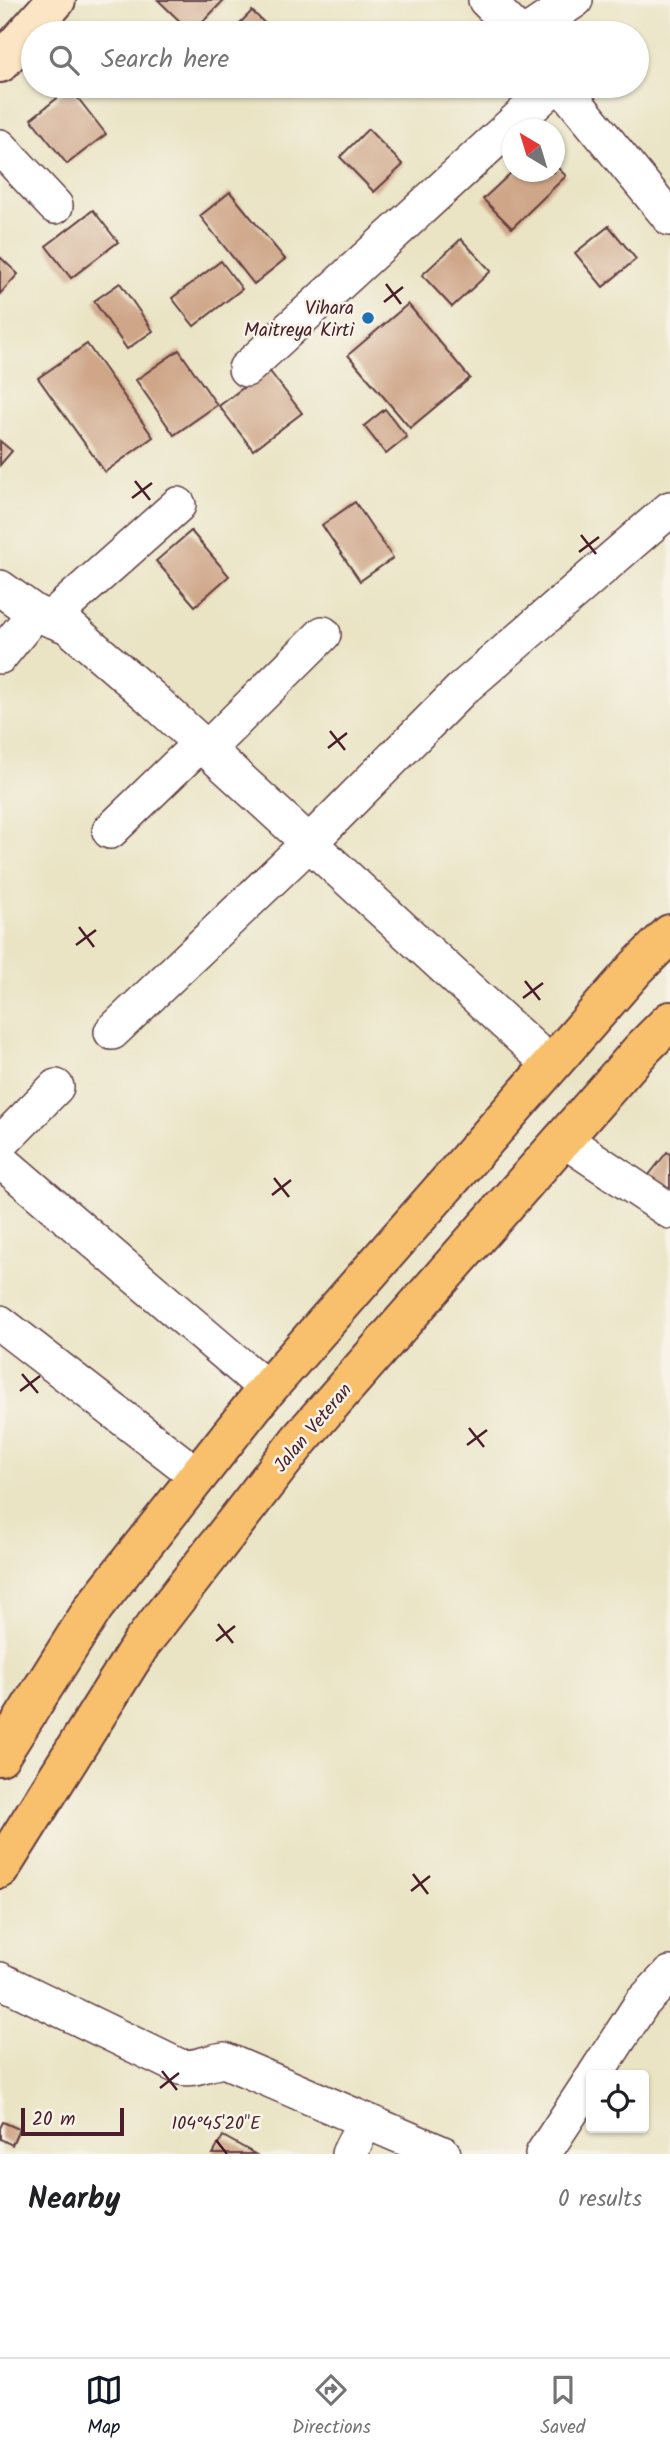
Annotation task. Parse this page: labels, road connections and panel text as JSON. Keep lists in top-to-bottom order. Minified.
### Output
{"streets":{"highway":["Jalan Veteran"]},"places":["Vihara Maitreya Kirti"],"scale_bar":"20 m","north":"top left","page":{"search":"Search here","scale":"20 m","heading":["Nearby","0 results"],"nav":["Map","Directions","Saved"]},"coordinates":["104°45'20\"E"]}
